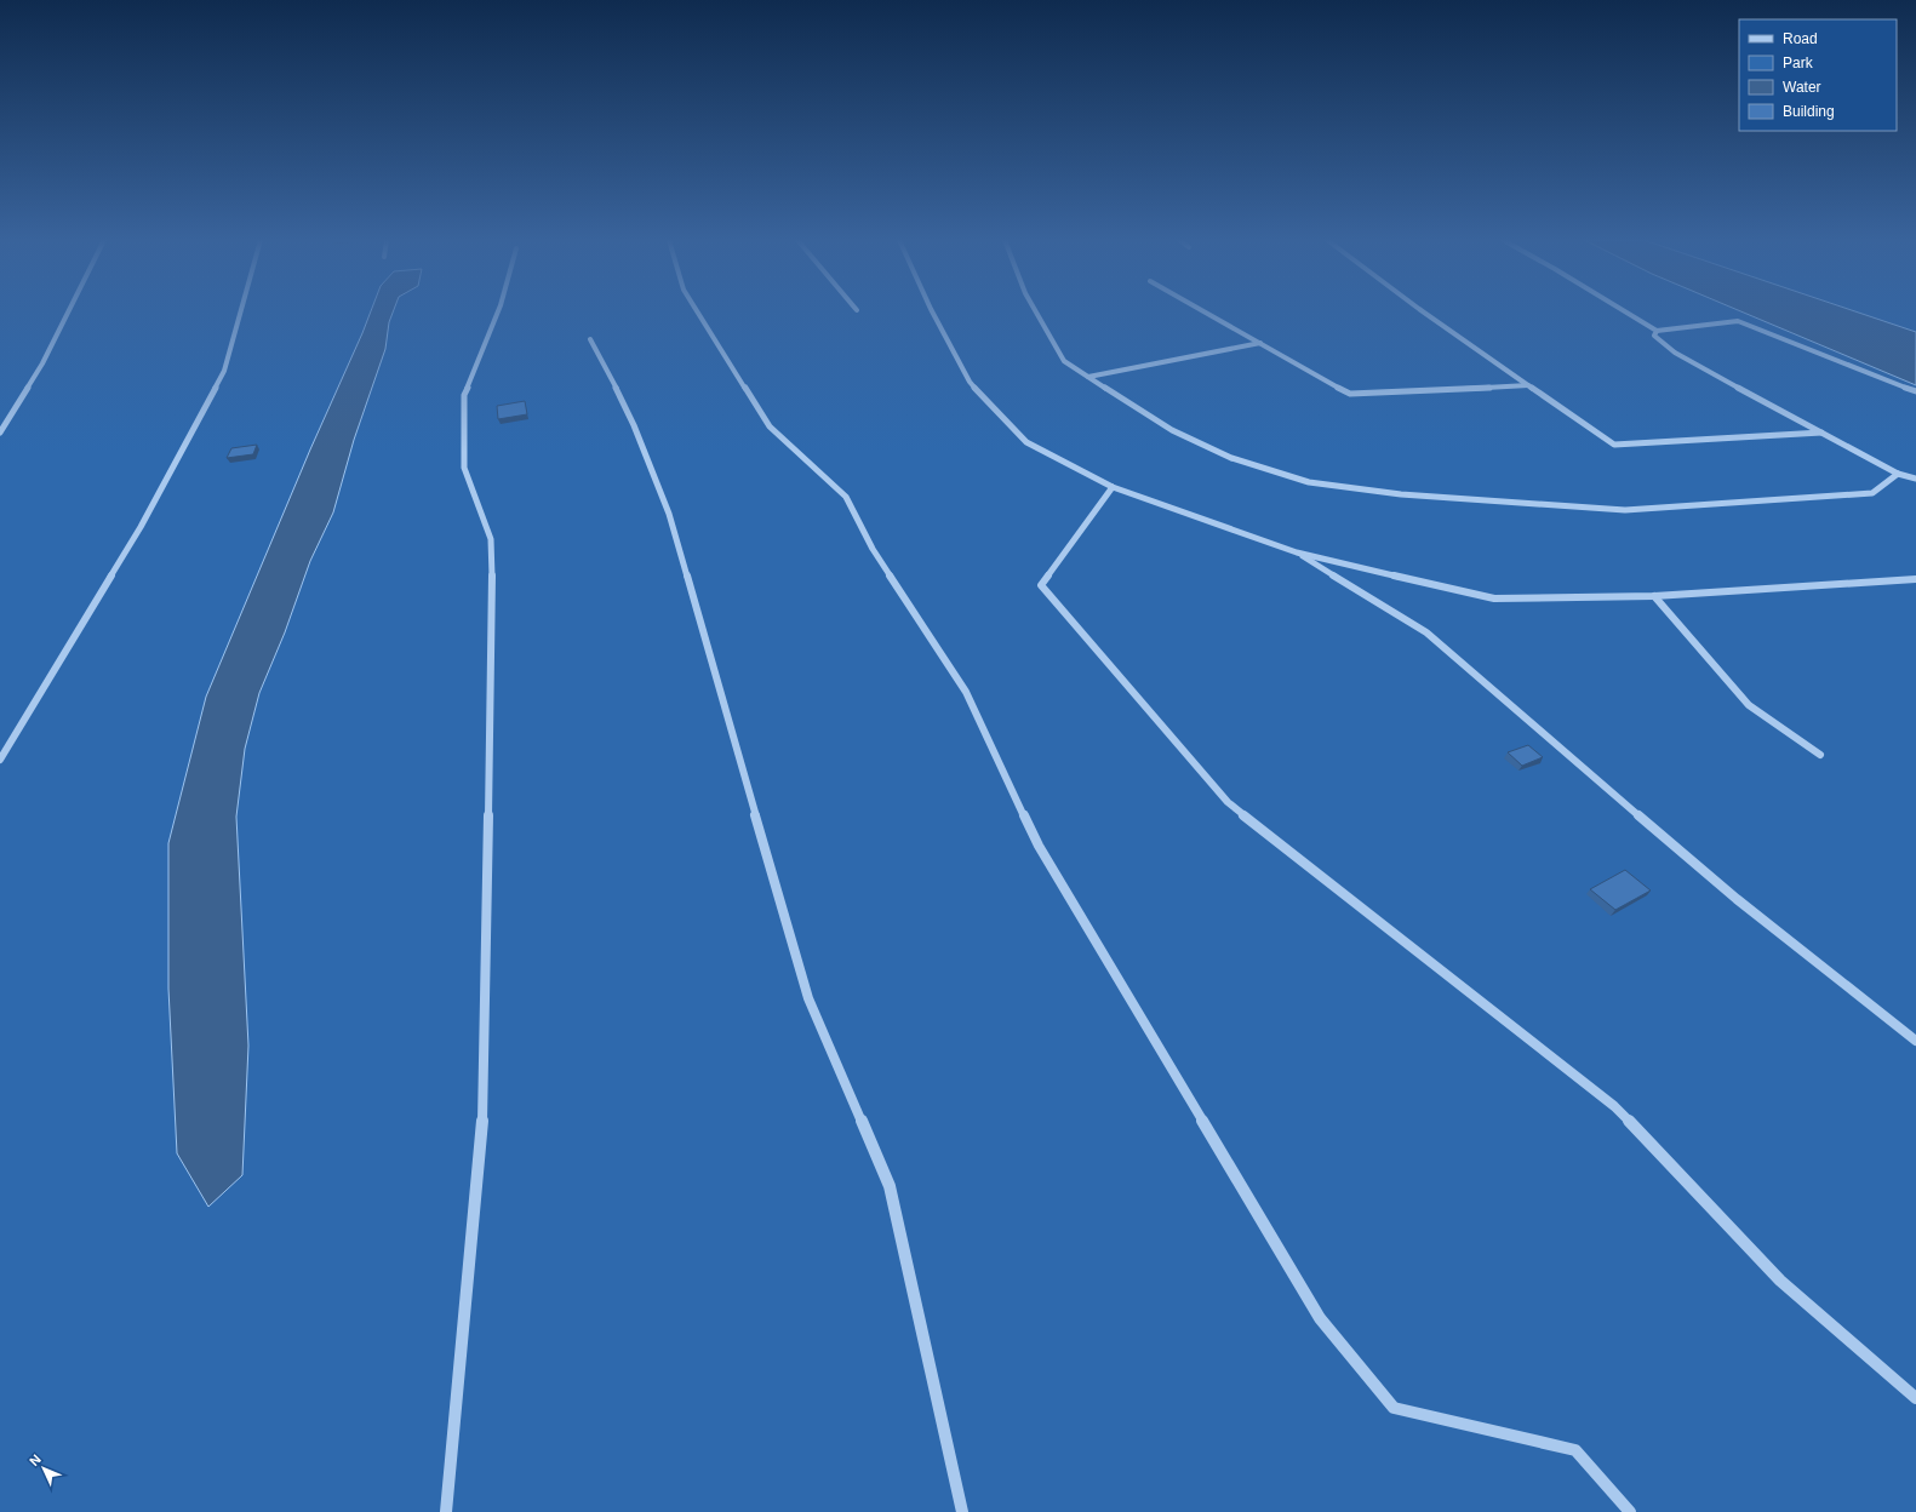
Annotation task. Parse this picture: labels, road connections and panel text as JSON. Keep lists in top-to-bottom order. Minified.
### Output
{"legend":["Road","Park","Water","Building"],"north":"top left"}
